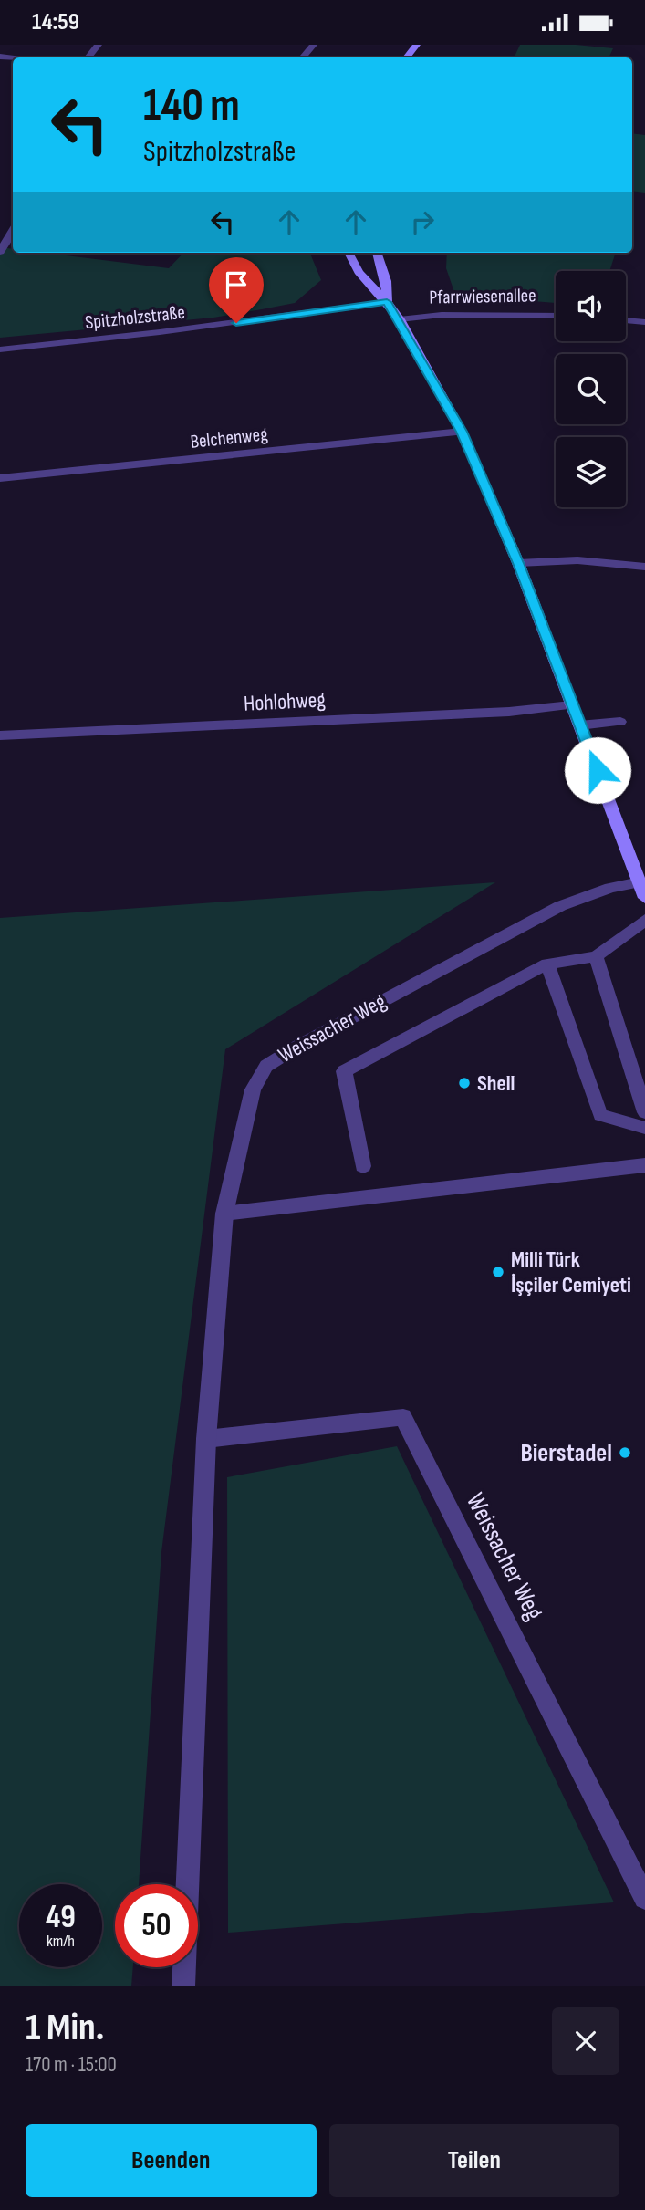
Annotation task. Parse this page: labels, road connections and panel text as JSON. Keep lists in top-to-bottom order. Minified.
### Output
{"streets":{"main road":["Pfarrwiesenallee"],"street":["Spitzholzstraße","Belchenweg","Hohlohweg","Weissacher Weg"]},"crossings":[["Pfarrwiesenallee","Spitzholzstraße"],["Pfarrwiesenallee","Belchenweg"],["Pfarrwiesenallee","Hohlohweg"],["Pfarrwiesenallee","Weissacher Weg"]],"places":["Shell","Milli Türk İşçiler Cemiyeti","Bierstadel"],"page":{"status":"14:59","turn":["140 m","Spitzholzstraße"],"speed":"49 km/h","limit":"50","heading":["1 Min.","170 m · 15:00"],"buttons":["Beenden","Teilen"]}}
